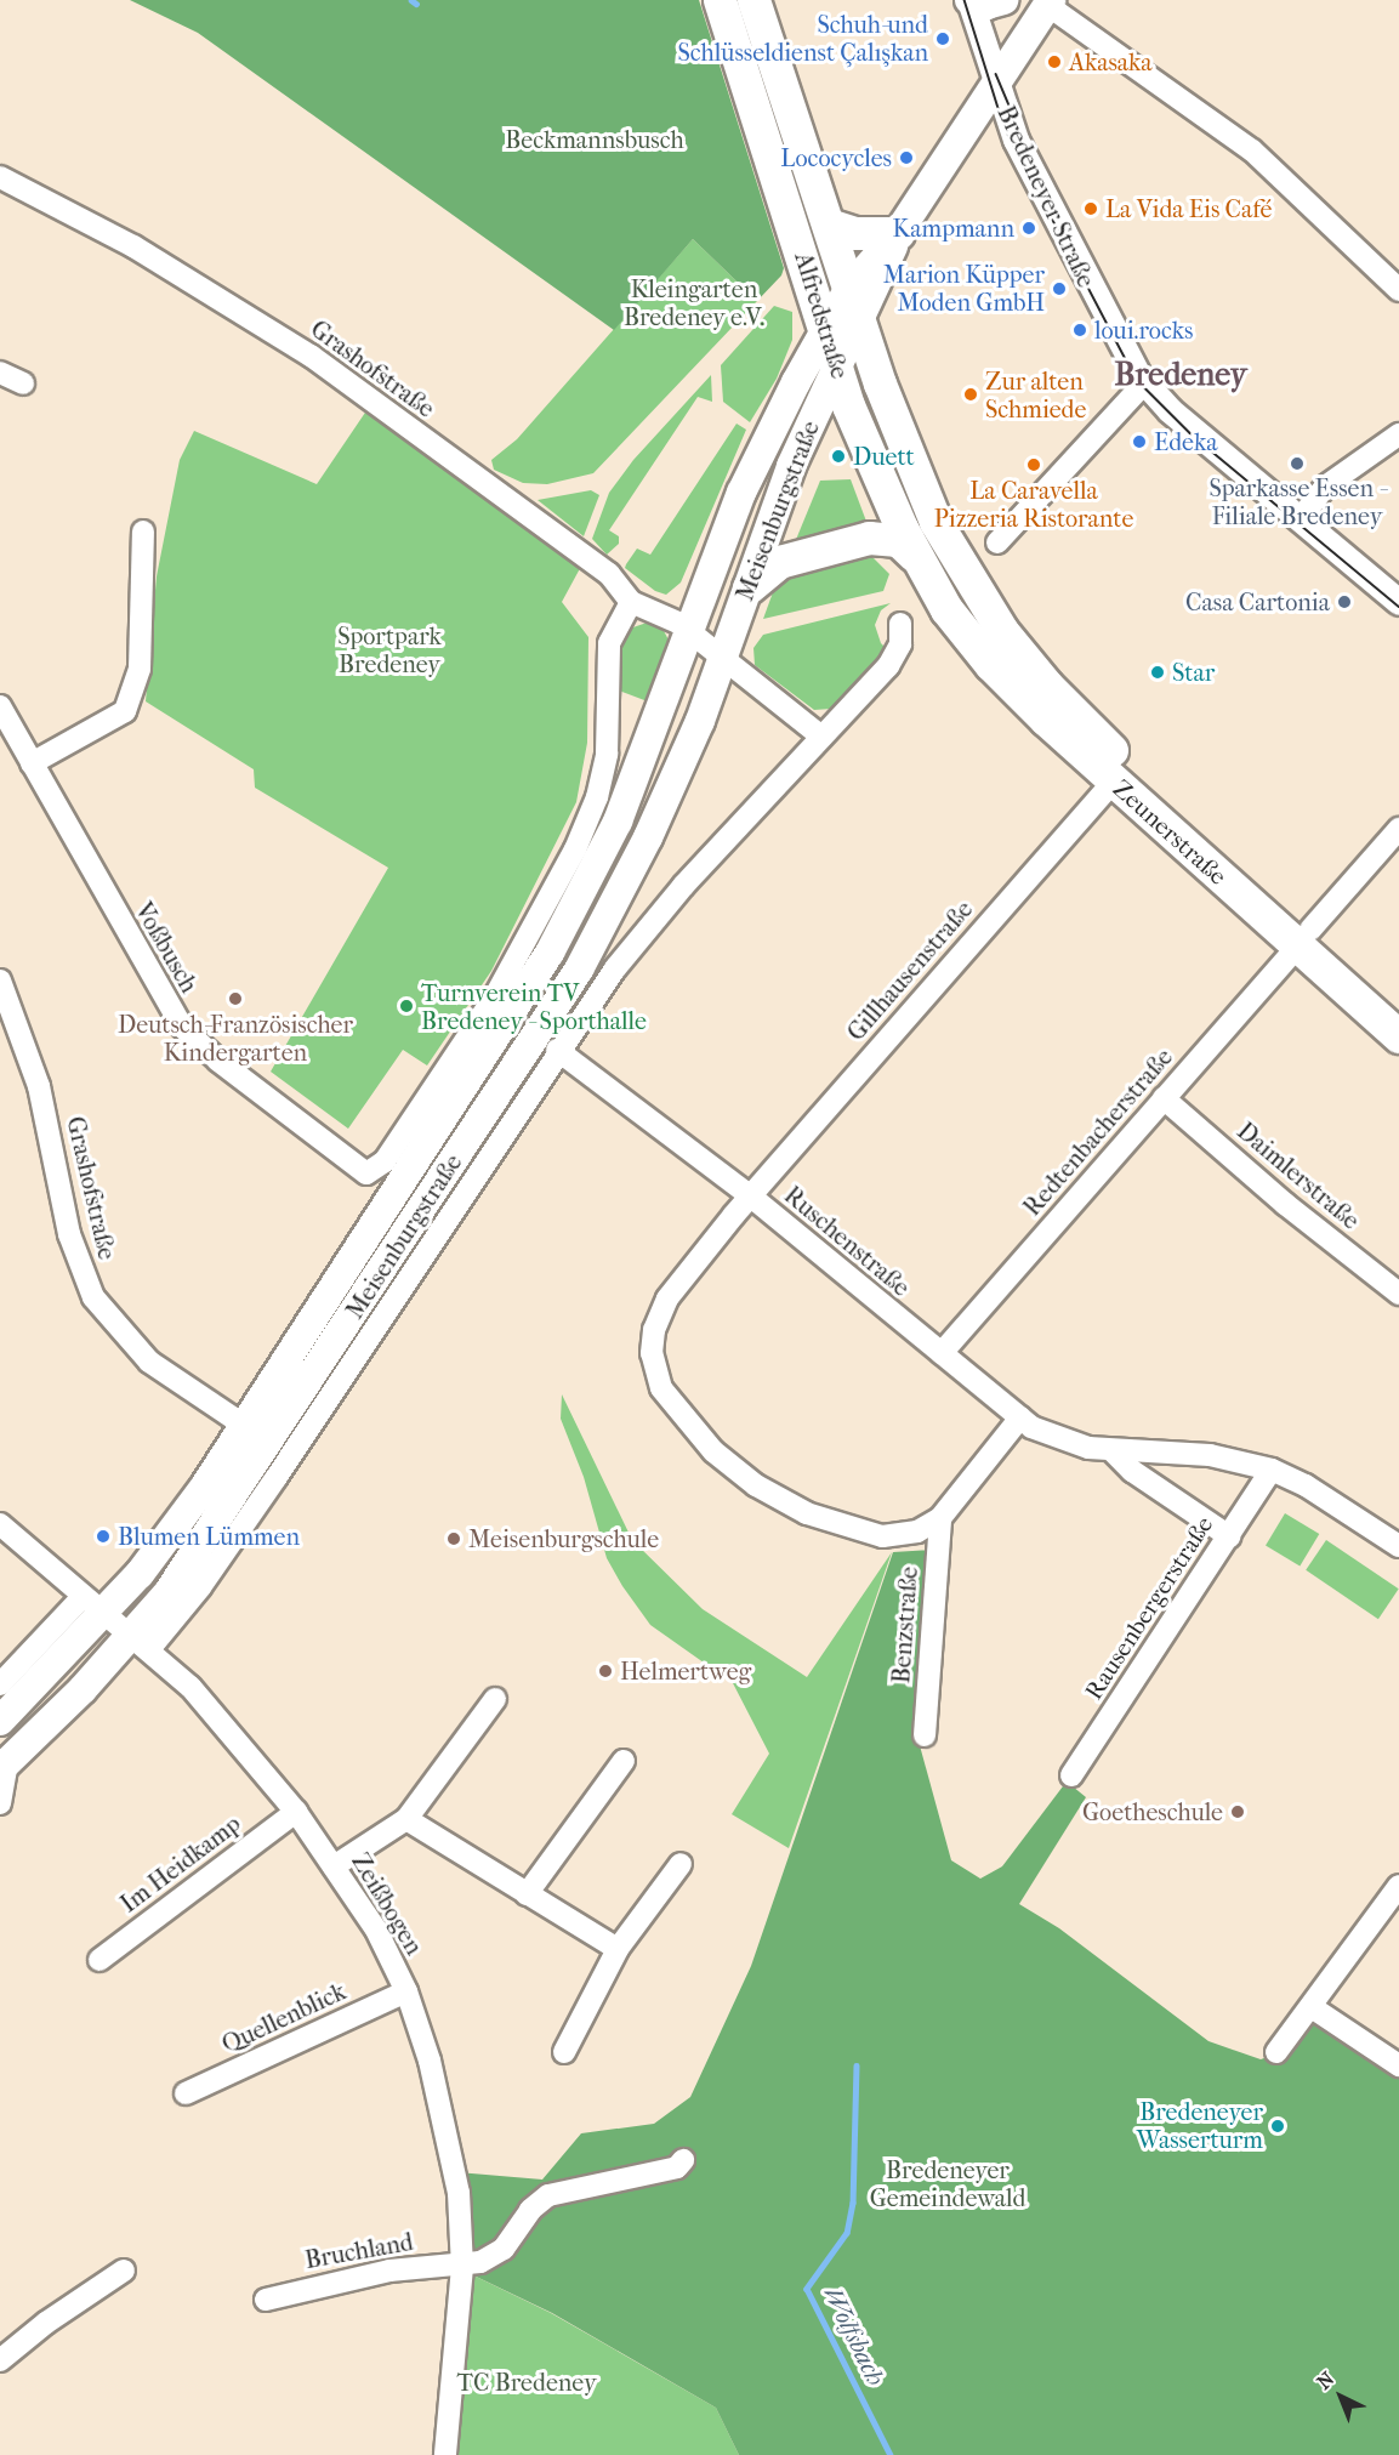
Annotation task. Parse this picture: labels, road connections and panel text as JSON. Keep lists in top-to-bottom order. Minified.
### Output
{"streets":{"main road":["Alfredstraße","Meisenburgstraße","Zeunerstraße"],"street":["Bredeneyer Straße","Grashofstraße","Voßbusch","Gillhausenstraße","Redtenbacherstraße","Daimlerstraße","Ruschenstraße","Rausenbergerstraße","Benzstraße","Im Heidkamp","Zeißbogen","Quellenblick","Bruchland"]},"crossings":[["Alfredstraße","Meisenburgstraße"],["Alfredstraße","Zeunerstraße"],["Grashofstraße","Meisenburgstraße"],["Grashofstraße","Voßbusch"],["Meisenburgstraße","Ruschenstraße"],["Meisenburgstraße","Zeißbogen"],["Zeunerstraße","Gillhausenstraße"],["Zeunerstraße","Redtenbacherstraße"],["Gillhausenstraße","Ruschenstraße"],["Gillhausenstraße","Benzstraße"],["Redtenbacherstraße","Daimlerstraße"],["Redtenbacherstraße","Ruschenstraße"],["Ruschenstraße","Rausenbergerstraße"],["Im Heidkamp","Zeißbogen"],["Zeißbogen","Quellenblick"],["Zeißbogen","Bruchland"]],"districts":["Bredeney"],"water":["Wolfsbach"],"parks":["Beckmannsbusch","Kleingarten Bredeney e.V.","Sportpark Bredeney","Bredeneyer Gemeindewald","TC Bredeney"],"places":["Schuh-und Schlüsseldienst Çalışkan","Akasaka","Lococycles","La Vida Eis Café","Kampmann","Marion Küpper Moden GmbH","loui.rocks","Zur alten Schmiede","Edeka","Duett","Sparkasse Essen - Filiale Bredeney","La Caravella Pizzeria Ristorante","Casa Cartonia","Star","Deutsch-Französischer Kindergarten","Turnverein TV Bredeney - Sporthalle","Blumen Lümmen","Meisenburgschule","Helmertweg","Goetheschule","Bredeneyer Wasserturm"],"north":"top left"}
